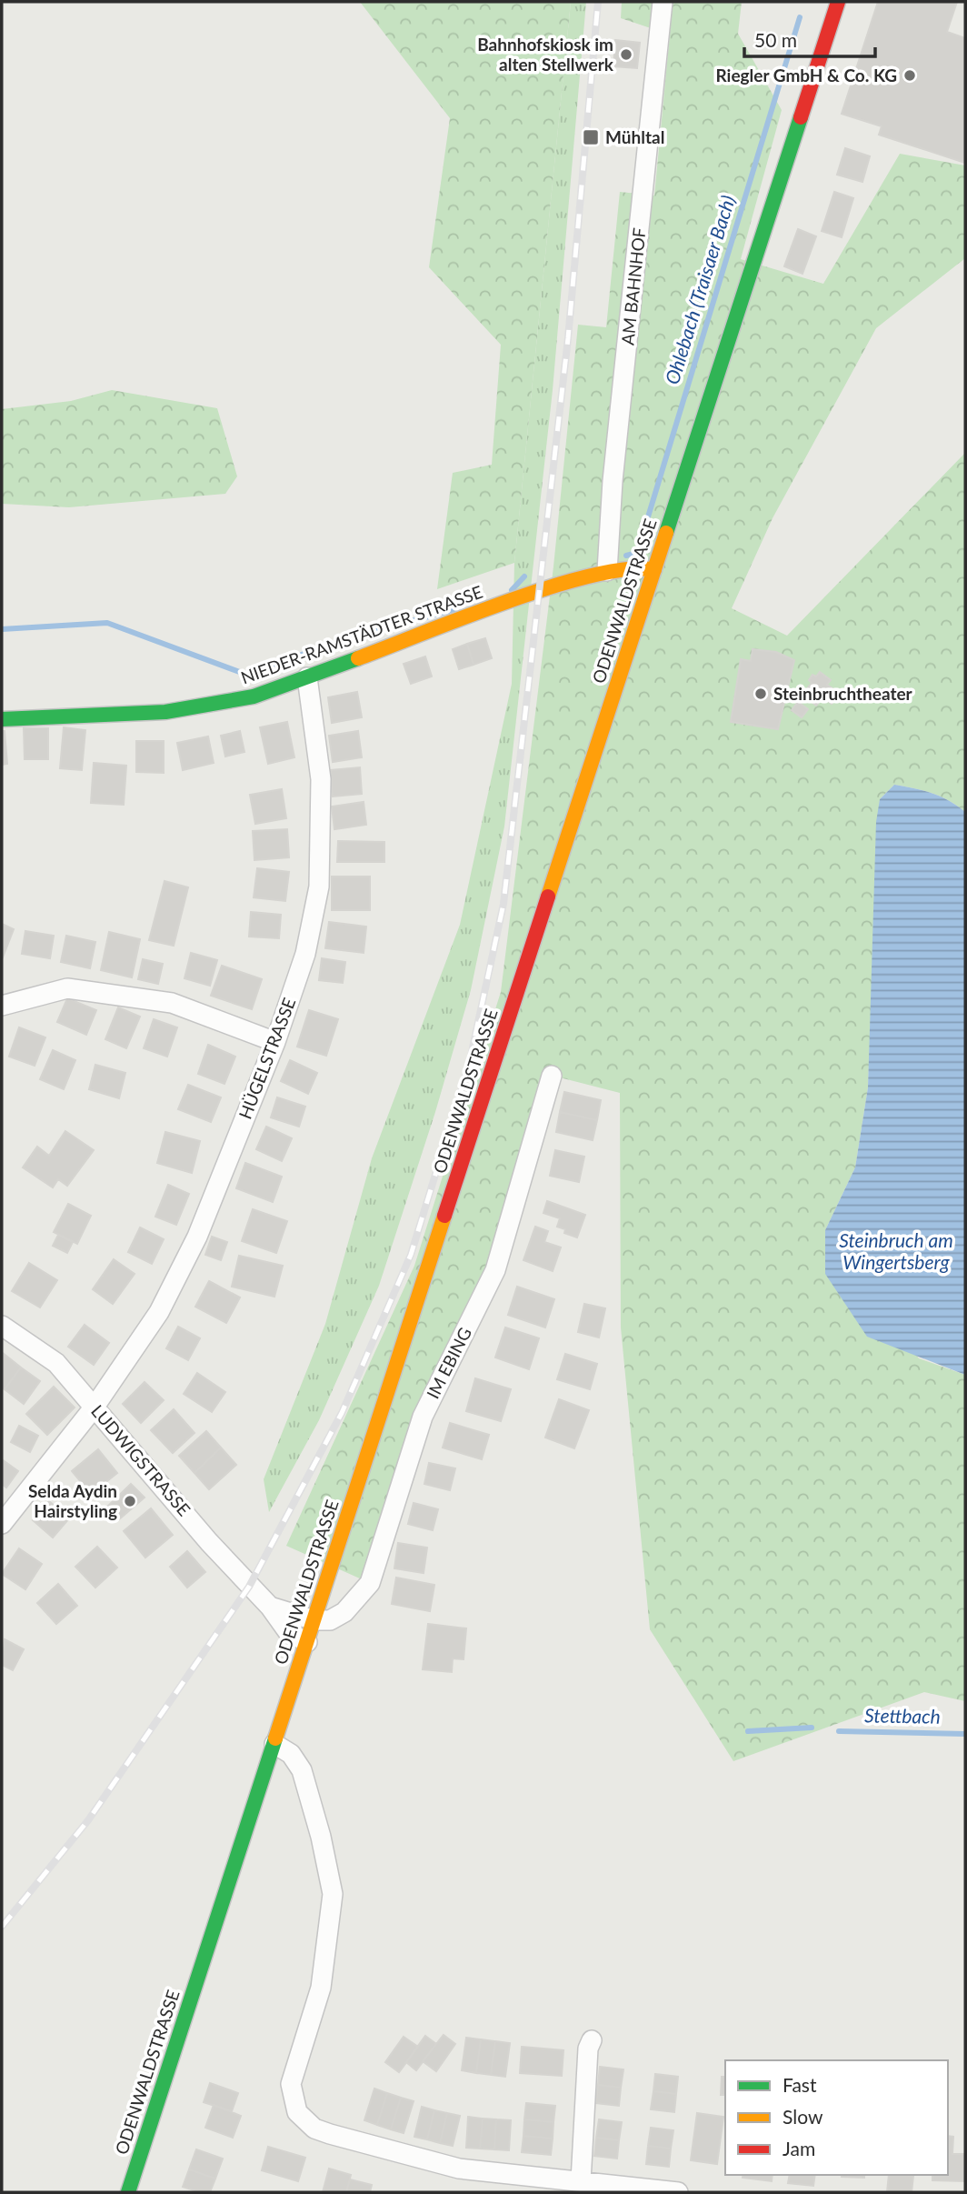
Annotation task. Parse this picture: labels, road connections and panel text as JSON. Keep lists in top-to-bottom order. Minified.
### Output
{"streets":{"main road":["ODENWALDSTRASSE","NIEDER-RAMSTÄDTER STRASSE"],"street":["AM BAHNHOF","HÜGELSTRASSE","IM EBING","LUDWIGSTRASSE"]},"crossings":[["AM BAHNHOF","NIEDER-RAMSTÄDTER STRASSE"],["ODENWALDSTRASSE","NIEDER-RAMSTÄDTER STRASSE"],["ODENWALDSTRASSE","IM EBING"],["ODENWALDSTRASSE","LUDWIGSTRASSE"],["NIEDER-RAMSTÄDTER STRASSE","HÜGELSTRASSE"],["HÜGELSTRASSE","LUDWIGSTRASSE"],["IM EBING","LUDWIGSTRASSE"]],"water":["Ohlebach (Traisaer Bach)","Steinbruch am Wingertsberg","Stettbach"],"places":{"other":["Bahnhofskiosk im alten Stellwerk","Riegler GmbH & Co. KG","Steinbruchtheater","Selda Aydin Hairstyling"],"transit":["Mühltal"]},"legend":["Fast","Slow","Jam"],"scale_bar":"50 m"}
